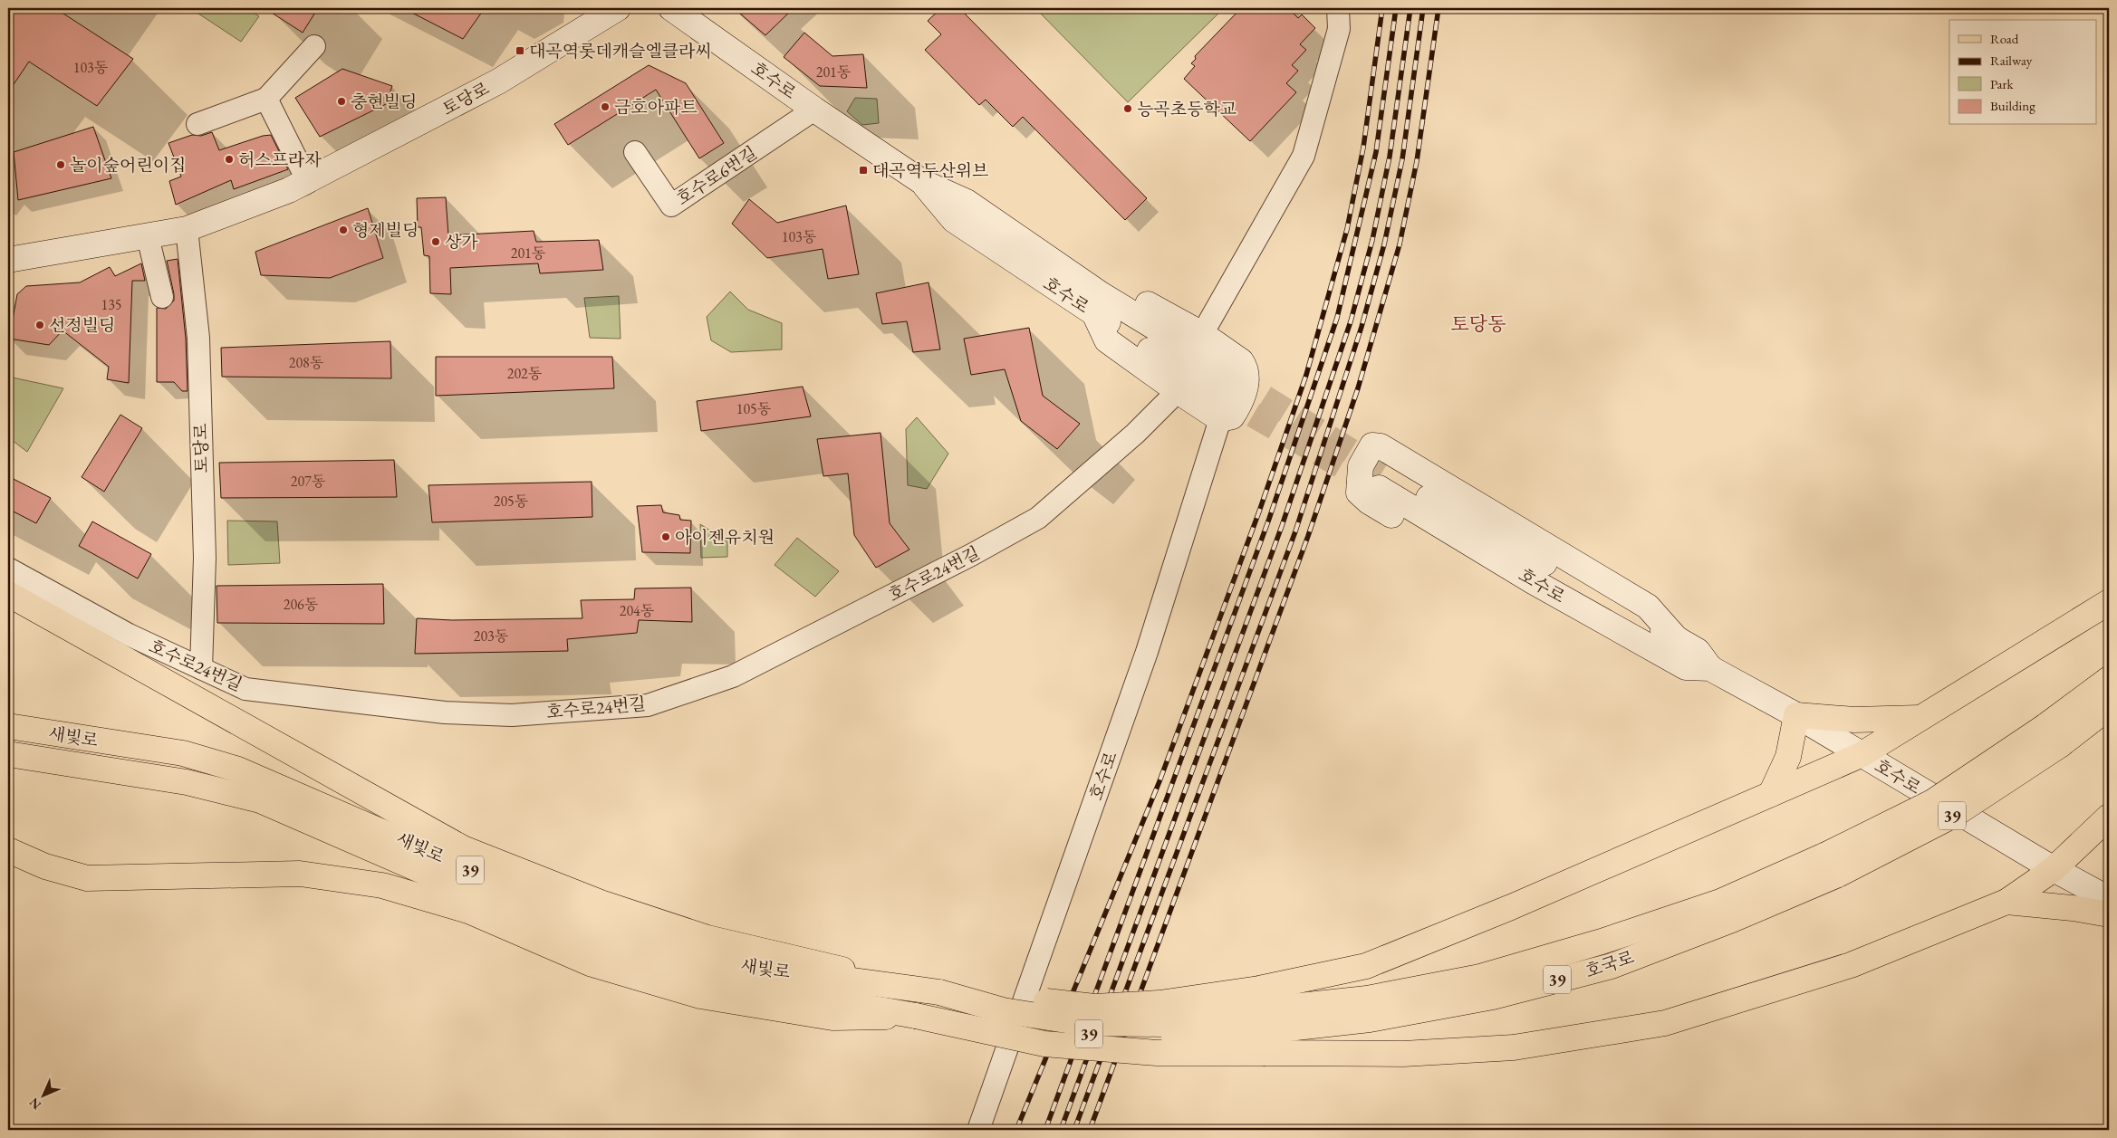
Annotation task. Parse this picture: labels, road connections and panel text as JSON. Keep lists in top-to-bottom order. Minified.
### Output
{"streets":{"main road":["호수로","토당로","새빛로","39","호국로"],"street":["호수로6번길","호수로24번길"]},"crossings":[["호수로","호수로6번길"],["토당로","호수로24번길"],["새빛로","39"],["39","호국로"]],"districts":["토당동"],"places":{"transit":["대곡역롯데캐슬엘클라씨","대곡역두산위브"],"other":["충현빌딩","금호아파트","능곡초등학교","허스프라자","놀이숲어린이집","형제빌딩","상가","선정빌딩","아이젠유치원"]},"house_numbers":["103동","201동","103동","201동","135","208동","202동","105동","207동","205동","206동","204동","203동"],"legend":["Road","Railway","Park","Building"],"north":"bottom left"}
